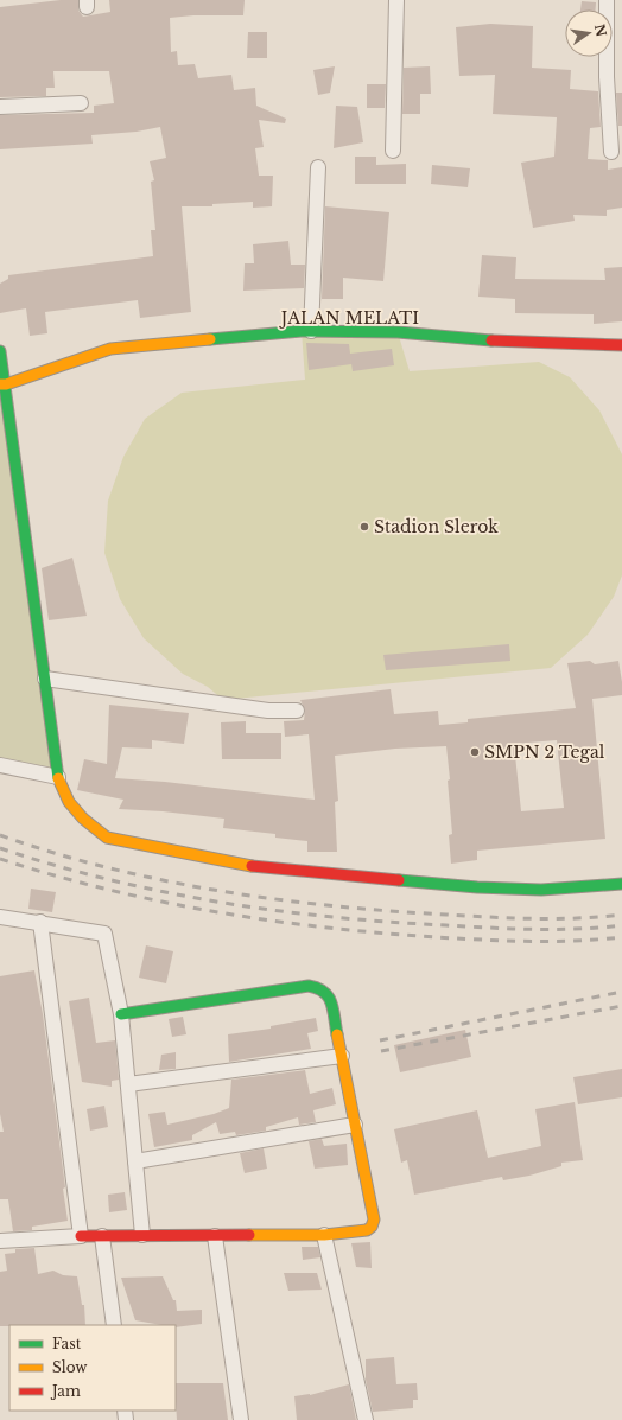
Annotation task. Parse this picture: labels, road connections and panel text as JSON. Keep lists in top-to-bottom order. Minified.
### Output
{"streets":{"street":["JALAN MELATI"]},"places":["Stadion Slerok","SMPN 2 Tegal"],"legend":["Fast","Slow","Jam"],"north":"right"}
